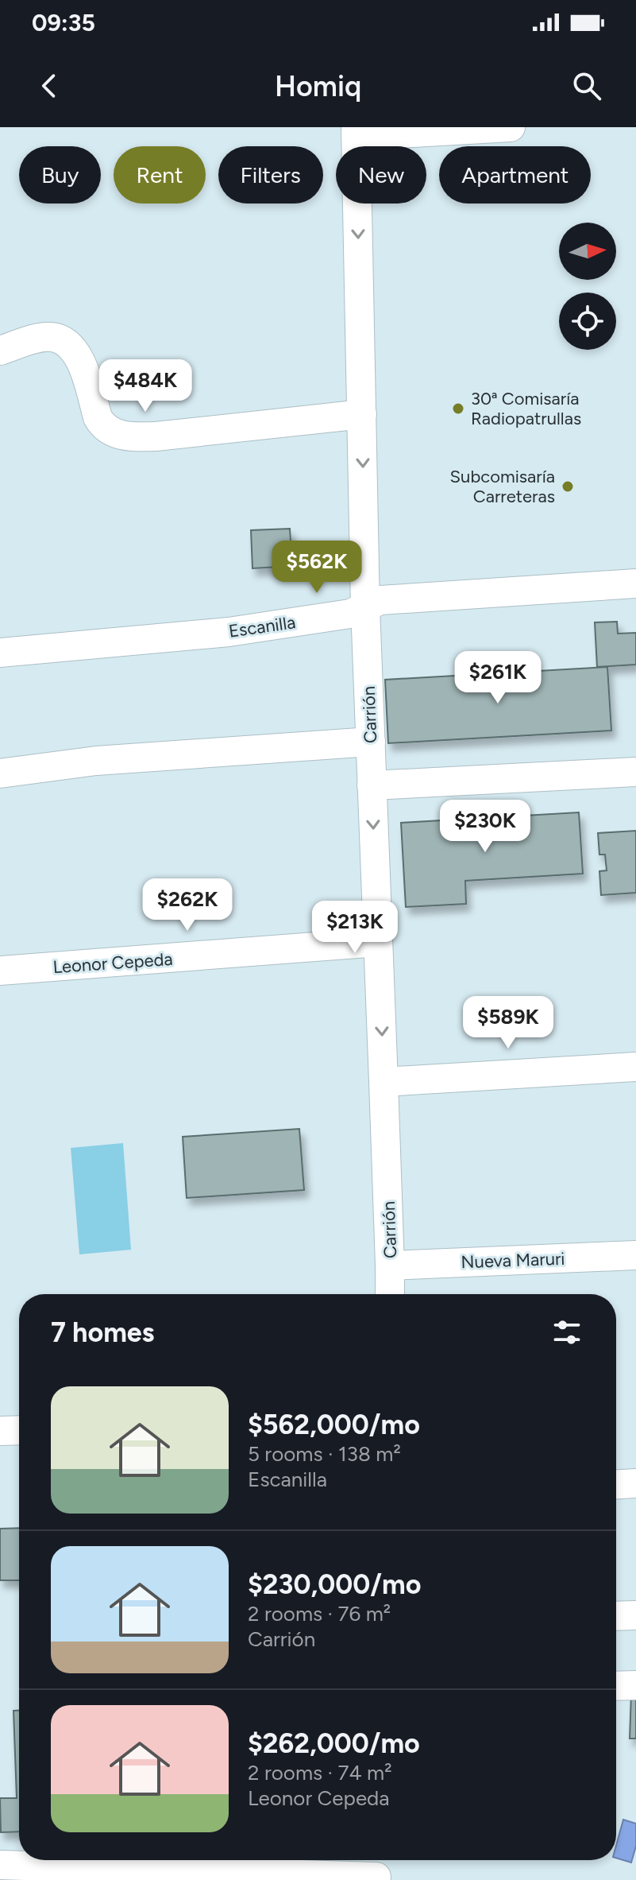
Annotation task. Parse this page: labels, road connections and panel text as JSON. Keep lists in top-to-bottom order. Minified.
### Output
{"streets":{"street":["Escanilla","Carrión","Leonor Cepeda","Nueva Maruri"]},"crossings":[["Escanilla","Carrión"],["Carrión","Leonor Cepeda"],["Carrión","Nueva Maruri"]],"one_way":["Carrión"],"places":["30ª Comisaría Radiopatrullas","Subcomisaría Carreteras"],"north":"right","page":{"status":"09:35","header":"Homiq","chip":["Buy","Rent","Filters","New","Apartment"],"price":["$484K","$562K","$261K","$230K","$262K","$213K","$589K"],"heading":"7 homes","list":[{"name":"$562,000/mo","note":"5 rooms · 138 m² · Escanilla"},{"name":"$230,000/mo","note":"2 rooms · 76 m² · Carrión"},{"name":"$262,000/mo","note":"2 rooms · 74 m² · Leonor Cepeda"}]}}
